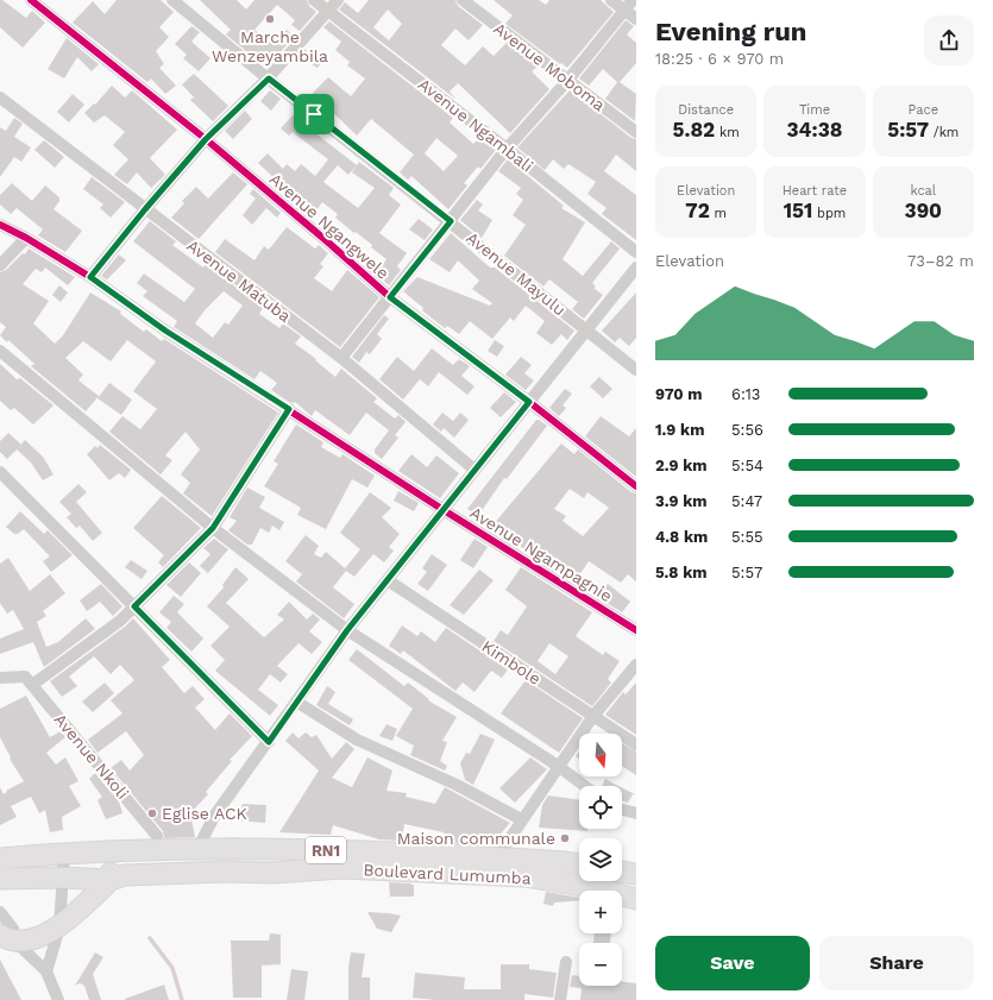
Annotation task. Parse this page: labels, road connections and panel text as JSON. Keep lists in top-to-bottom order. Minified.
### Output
{"streets":{"highway":["RN1","Boulevard Lumumba"],"street":["Avenue Moboma","Avenue Ngambali","Avenue Ngangwele","Avenue Mayulu","Avenue Matuba","Avenue Ngampagnie","Kimbole","Avenue Nkoli"]},"places":["Marche Wenzeyambila","Eglise ACK","Maison communale"],"north":"bottom","page":{"heading":["Evening run","18:25 · 6 × 970 m"],"stats":[["Distance","5.82 km"],["Time","34:38"],["Pace","5:57 /km"],["Elevation","72 m"],["Heart rate","151 bpm"],["kcal","390"]],"chart":["Elevation","73–82 m"],"list":[{"name":"970 m","note":"6:13"},{"name":"1.9 km","note":"5:56"},{"name":"2.9 km","note":"5:54"},{"name":"3.9 km","note":"5:47"},{"name":"4.8 km","note":"5:55"},{"name":"5.8 km","note":"5:57"}],"map_buttons":["+","−"],"buttons":["Save","Share"]}}
